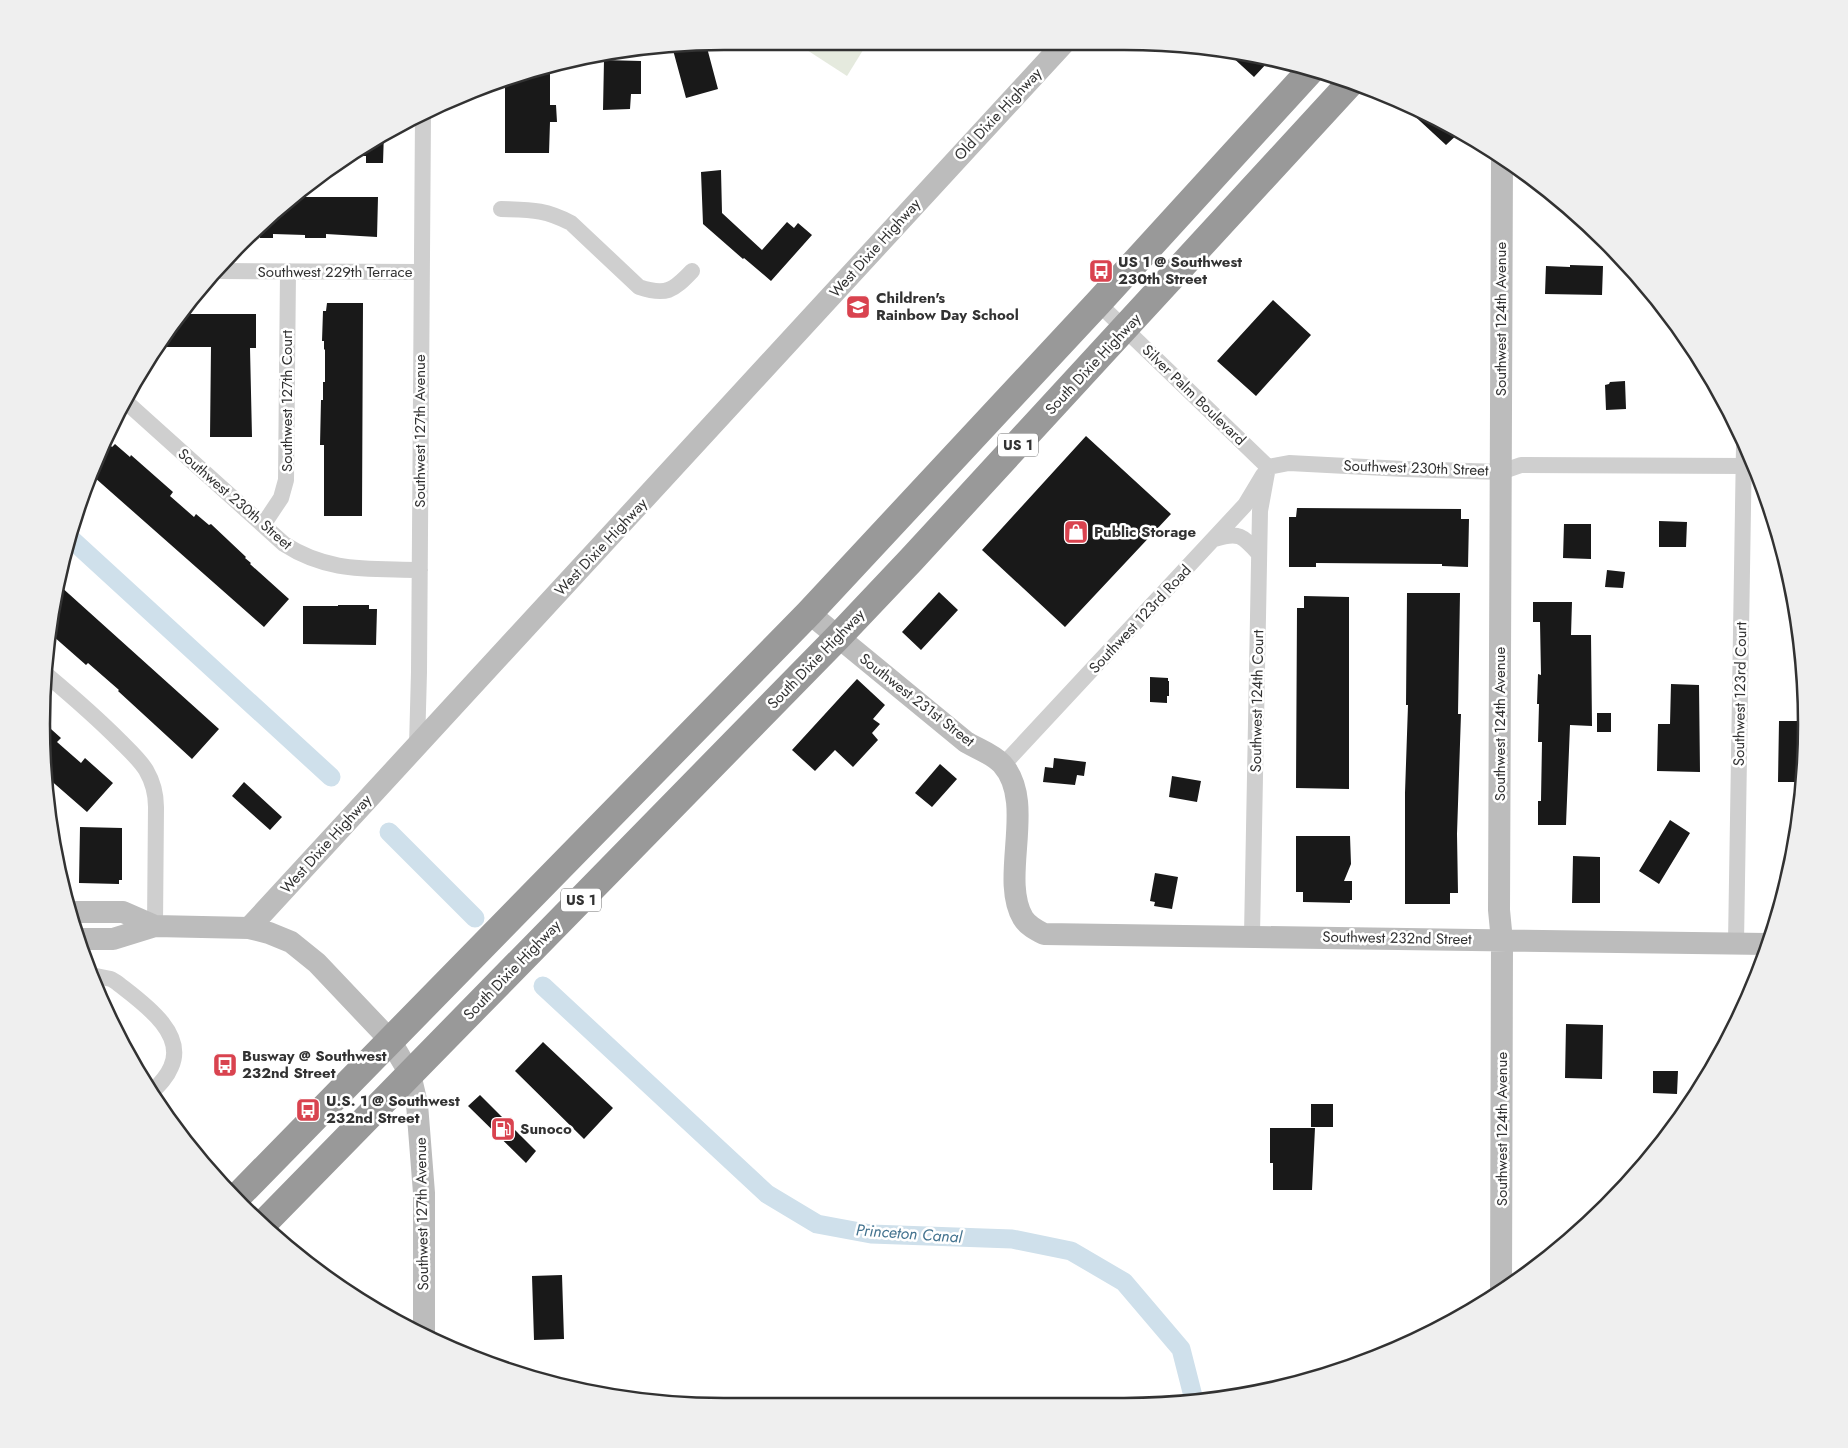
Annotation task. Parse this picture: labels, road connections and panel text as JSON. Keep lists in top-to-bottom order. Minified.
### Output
{"streets":{"highway":["South Dixie Highway","US 1"],"street":["Old Dixie Highway","West Dixie Highway","Southwest 229th Terrace","Southwest 124th Avenue","Silver Palm Boulevard","Southwest 127th Court","Southwest 127th Avenue","Southwest 230th Street","Southwest 123rd Road","Southwest 123rd Court","Southwest 231st Street","Southwest 124th Court","Southwest 232nd Street"]},"crossings":[["Old Dixie Highway","West Dixie Highway"],["West Dixie Highway","Southwest 127th Avenue"],["Southwest 229th Terrace","Southwest 127th Court"],["Southwest 229th Terrace","Southwest 127th Avenue"],["Southwest 124th Avenue","Southwest 230th Street"],["Southwest 124th Avenue","Southwest 232nd Street"],["South Dixie Highway","Silver Palm Boulevard"],["South Dixie Highway","Southwest 127th Avenue"],["South Dixie Highway","Southwest 231st Street"],["Silver Palm Boulevard","US 1"],["Silver Palm Boulevard","Southwest 230th Street"],["Silver Palm Boulevard","Southwest 123rd Road"],["Silver Palm Boulevard","Southwest 124th Court"],["Southwest 127th Court","Southwest 230th Street"],["Southwest 127th Avenue","US 1"],["Southwest 127th Avenue","Southwest 230th Street"],["US 1","Southwest 231st Street"],["Southwest 230th Street","Southwest 123rd Road"],["Southwest 230th Street","Southwest 123rd Court"],["Southwest 230th Street","Southwest 124th Court"],["Southwest 123rd Road","Southwest 231st Street"],["Southwest 123rd Road","Southwest 124th Court"],["Southwest 123rd Road","Southwest 232nd Street"],["Southwest 123rd Court","Southwest 232nd Street"],["Southwest 231st Street","Southwest 232nd Street"],["Southwest 124th Court","Southwest 232nd Street"]],"water":["Princeton Canal"],"places":{"bus stop":["US 1 @ Southwest 230th Street","Busway @ Southwest 232nd Street","U.S. 1 @ Southwest 232nd Street"],"school or university":["Children's Rainbow Day School"],"shop":["Public Storage"],"fuel station":["Sunoco"]}}
